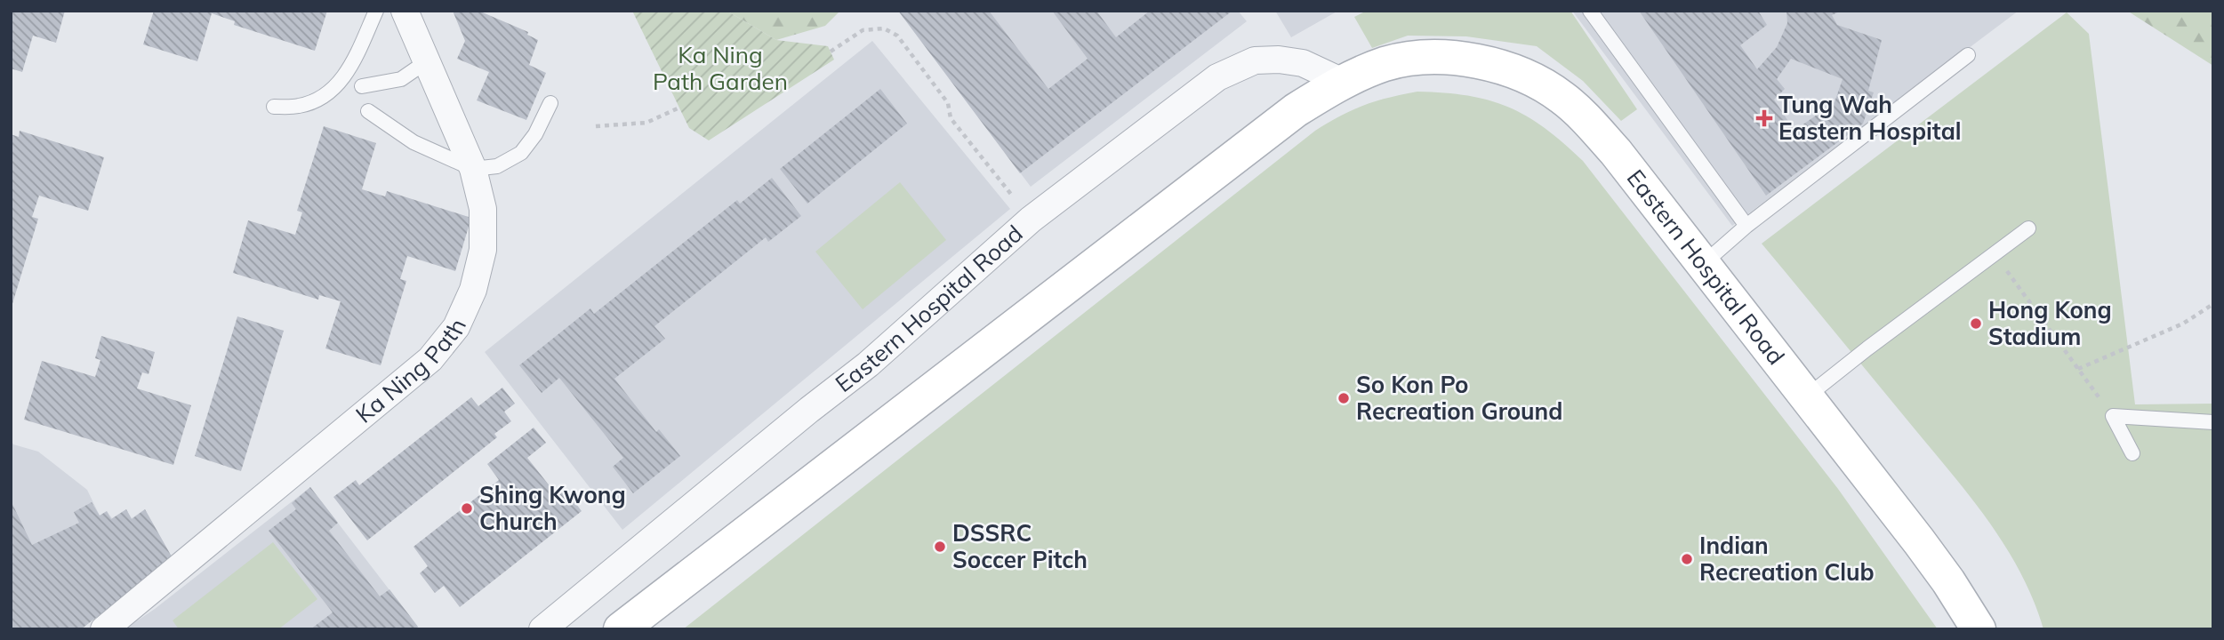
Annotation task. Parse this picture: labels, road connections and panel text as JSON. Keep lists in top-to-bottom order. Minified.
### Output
{"streets":{"street":["Eastern Hospital Road","Ka Ning Path"]},"parks":["Ka Ning Path Garden"],"places":{"health":["Tung Wah Eastern Hospital"],"other":["Hong Kong Stadium","So Kon Po Recreation Ground","Shing Kwong Church","DSSRC Soccer Pitch","Indian Recreation Club"]}}
